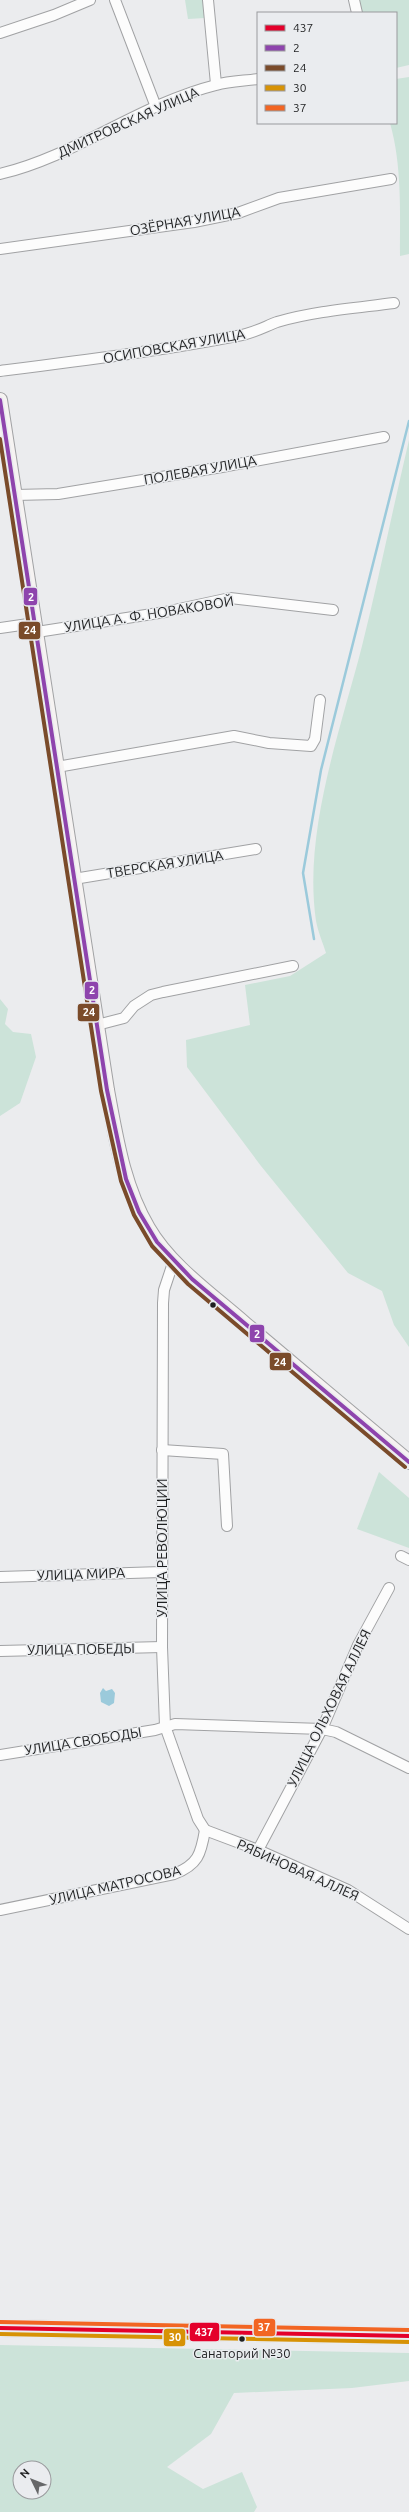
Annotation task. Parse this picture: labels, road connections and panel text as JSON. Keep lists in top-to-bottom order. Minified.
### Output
{"streets":{"street":["ДМИТРОВСКАЯ УЛИЦА","ОЗЁРНАЯ УЛИЦА","ОСИПОВСКАЯ УЛИЦА","ПОЛЕВАЯ УЛИЦА","УЛИЦА А. Ф. НОВАКОВОЙ","ТВЕРСКАЯ УЛИЦА","УЛИЦА РЕВОЛЮЦИИ","УЛИЦА МИРА","УЛИЦА ПОБЕДЫ","УЛИЦА ОЛЬХОВАЯ АЛЛЕЯ","УЛИЦА СВОБОДЫ","РЯБИНОВАЯ АЛЛЕЯ","УЛИЦА МАТРОСОВА"]},"crossings":[["УЛИЦА РЕВОЛЮЦИИ","УЛИЦА МИРА"],["УЛИЦА РЕВОЛЮЦИИ","УЛИЦА ПОБЕДЫ"],["УЛИЦА РЕВОЛЮЦИИ","УЛИЦА СВОБОДЫ"],["УЛИЦА РЕВОЛЮЦИИ","РЯБИНОВАЯ АЛЛЕЯ"],["УЛИЦА РЕВОЛЮЦИИ","УЛИЦА МАТРОСОВА"],["УЛИЦА ОЛЬХОВАЯ АЛЛЕЯ","УЛИЦА СВОБОДЫ"],["УЛИЦА ОЛЬХОВАЯ АЛЛЕЯ","РЯБИНОВАЯ АЛЛЕЯ"],["РЯБИНОВАЯ АЛЛЕЯ","УЛИЦА МАТРОСОВА"]],"places":["Санаторий №30"],"lines":["transit line 2","transit line 24","transit line 37","transit line 437","transit line 30"],"legend":["437","2","24","30","37"],"north":"top left"}
